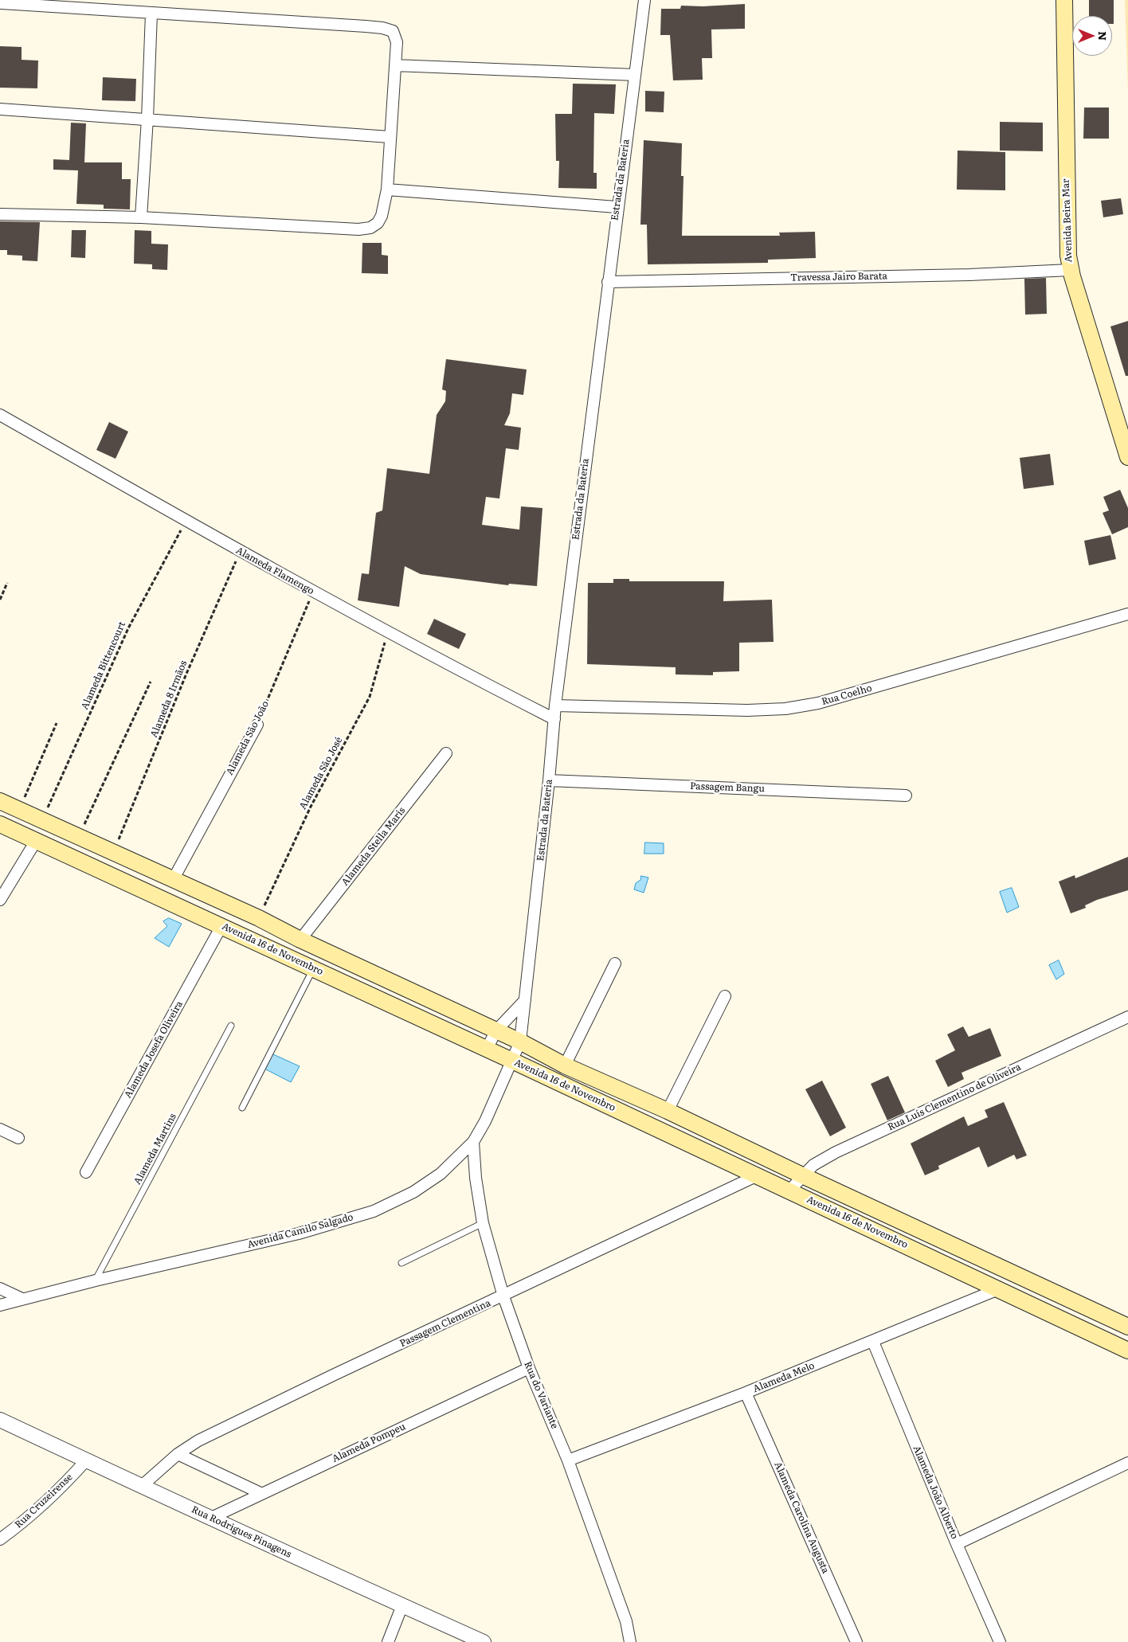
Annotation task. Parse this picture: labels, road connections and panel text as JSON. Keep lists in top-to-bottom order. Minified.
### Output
{"streets":{"main road":["Avenida Beira Mar","Avenida 16 de Novembro"],"street":["Estrada da Bateria","Travessa Jairo Barata","Alameda Flamengo","Rua Coelho","Alameda São João","Passagem Bangu","Alameda Stella Maris","Alameda Josefa Oliveira","Rua Luís Clementino de Oliveira","Avenida Camilo Salgado","Passagem Clementina","Alameda Melo","Rua do Variante","Alameda Pompeu","Alameda João Alberto","Rua Cruzeirense","Alameda Carolina Augusta","Rua Rodrigues Pinagens"],"lane":["Alameda Martins"],"path":["Alameda Bittencourt","Alameda 8 Irmãos","Alameda São José"]},"crossings":[["Estrada da Bateria","Travessa Jairo Barata"],["Estrada da Bateria","Alameda Flamengo"],["Estrada da Bateria","Rua Coelho"],["Estrada da Bateria","Passagem Bangu"],["Estrada da Bateria","Avenida 16 de Novembro"],["Estrada da Bateria","Avenida Camilo Salgado"],["Avenida Beira Mar","Travessa Jairo Barata"],["Alameda Flamengo","Alameda Bittencourt"],["Alameda Flamengo","Alameda 8 Irmãos"],["Alameda Flamengo","Alameda São João"],["Alameda Flamengo","Alameda São José"],["Alameda Bittencourt","Avenida 16 de Novembro"],["Alameda 8 Irmãos","Avenida 16 de Novembro"],["Alameda São João","Avenida 16 de Novembro"],["Alameda São José","Avenida 16 de Novembro"],["Alameda Stella Maris","Avenida 16 de Novembro"],["Avenida 16 de Novembro","Alameda Josefa Oliveira"],["Avenida 16 de Novembro","Rua Luís Clementino de Oliveira"],["Avenida 16 de Novembro","Avenida Camilo Salgado"],["Avenida 16 de Novembro","Passagem Clementina"],["Avenida 16 de Novembro","Alameda Melo"],["Alameda Martins","Avenida Camilo Salgado"],["Avenida Camilo Salgado","Rua do Variante"],["Passagem Clementina","Rua do Variante"],["Passagem Clementina","Rua Rodrigues Pinagens"],["Alameda Melo","Rua do Variante"],["Alameda Melo","Alameda João Alberto"],["Alameda Melo","Alameda Carolina Augusta"],["Rua do Variante","Alameda Pompeu"],["Alameda Pompeu","Rua Rodrigues Pinagens"],["Rua Cruzeirense","Rua Rodrigues Pinagens"]],"north":"right"}
